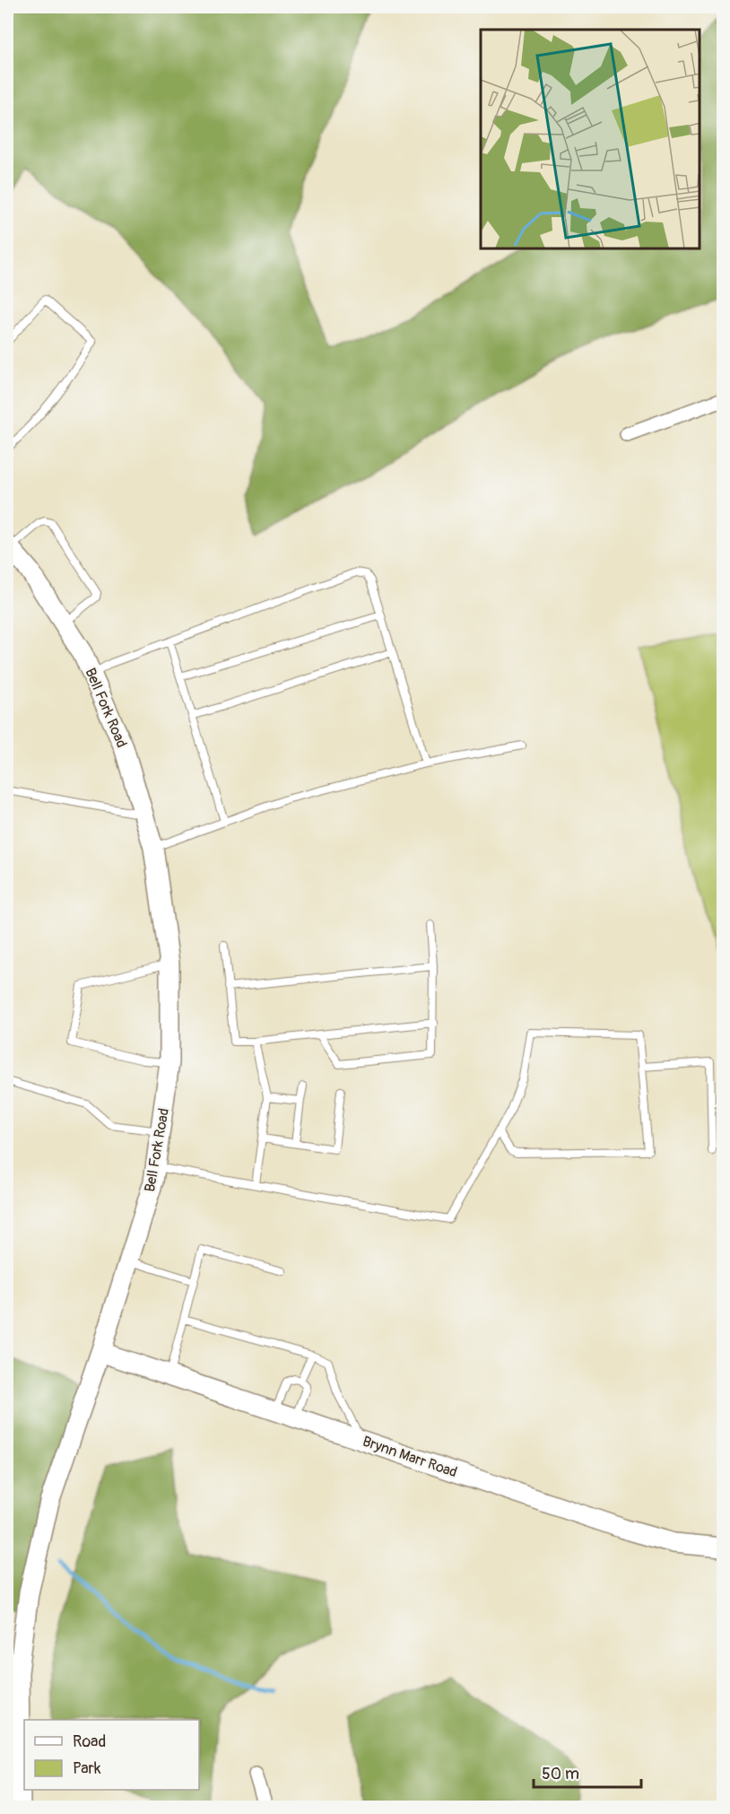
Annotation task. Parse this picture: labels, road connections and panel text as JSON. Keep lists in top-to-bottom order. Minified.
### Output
{"streets":{"main road":["Bell Fork Road","Brynn Marr Road"]},"crossings":[["Bell Fork Road","Brynn Marr Road"]],"legend":["Road","Park"],"scale_bar":"50 m"}
